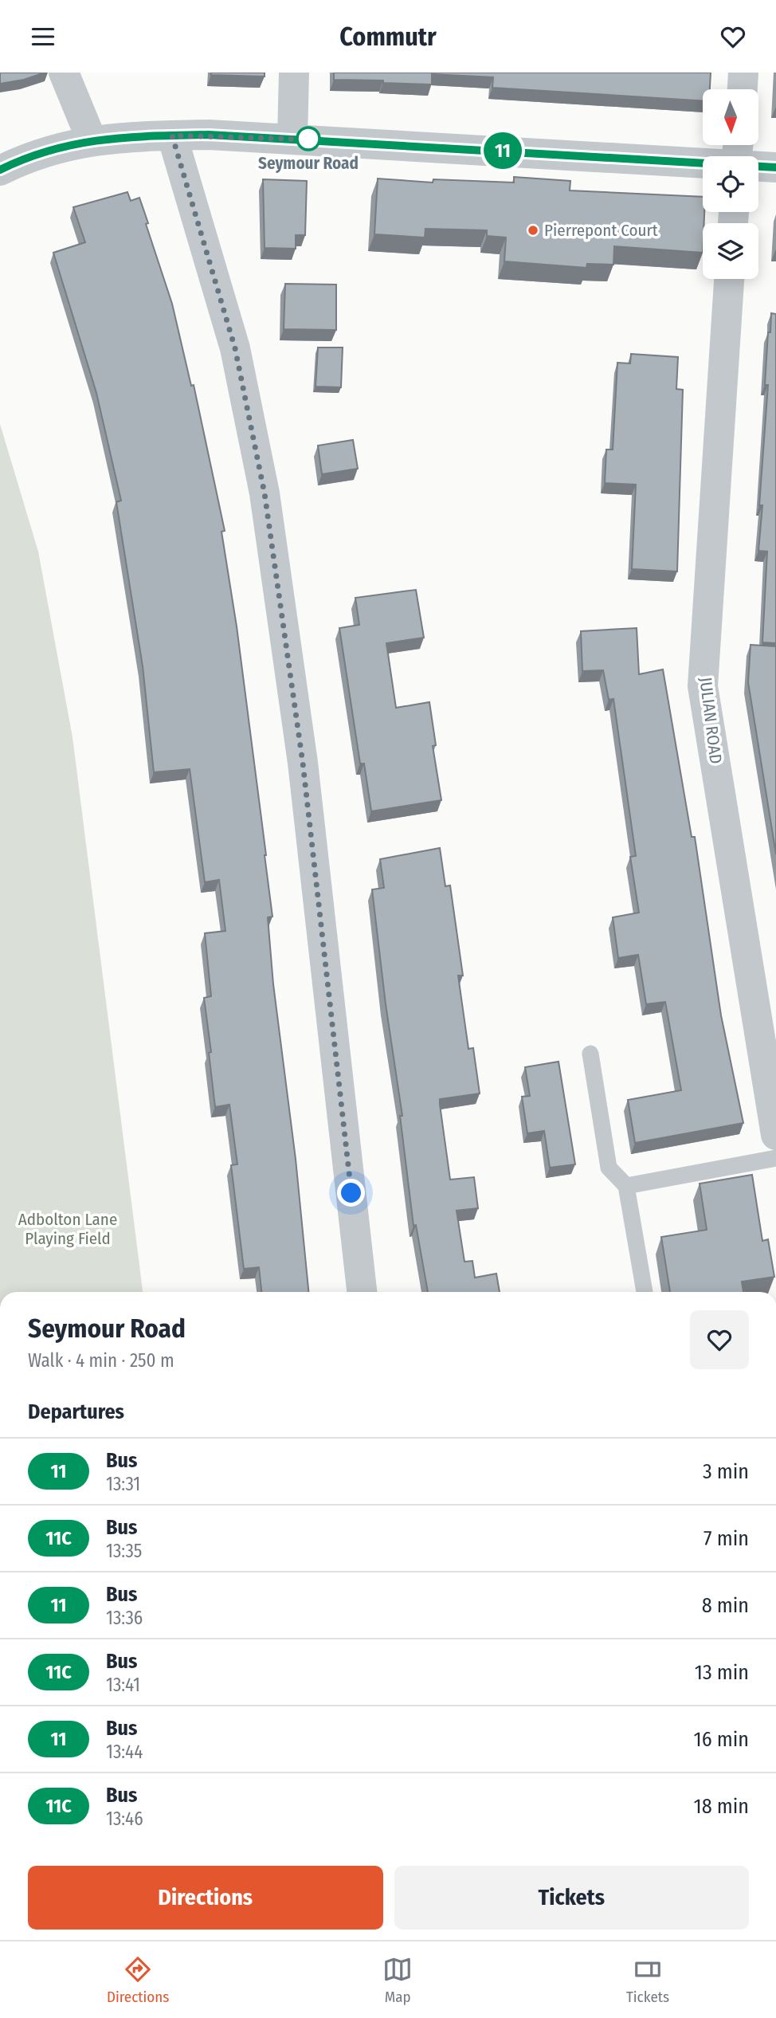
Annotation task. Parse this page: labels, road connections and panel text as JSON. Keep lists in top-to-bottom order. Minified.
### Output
{"streets":{"street":["JULIAN ROAD"]},"parks":["Adbolton Lane Playing Field"],"places":["Seymour Road","Pierrepont Court"],"lines":["bus line 11"],"north":"bottom","page":{"header":"Commutr","on_map":"11","heading":[["Seymour Road","Walk · 4 min · 250 m"],"Departures"],"list":[{"mark":"11","name":"Bus","note":"13:31","value":"3 min"},{"mark":"11C","name":"Bus","note":"13:35","value":"7 min"},{"mark":"11","name":"Bus","note":"13:36","value":"8 min"},{"mark":"11C","name":"Bus","note":"13:41","value":"13 min"},{"mark":"11","name":"Bus","note":"13:44","value":"16 min"},{"mark":"11C","name":"Bus","note":"13:46","value":"18 min"}],"buttons":["Directions","Tickets"],"tabs":["Directions","Map","Tickets"]}}
